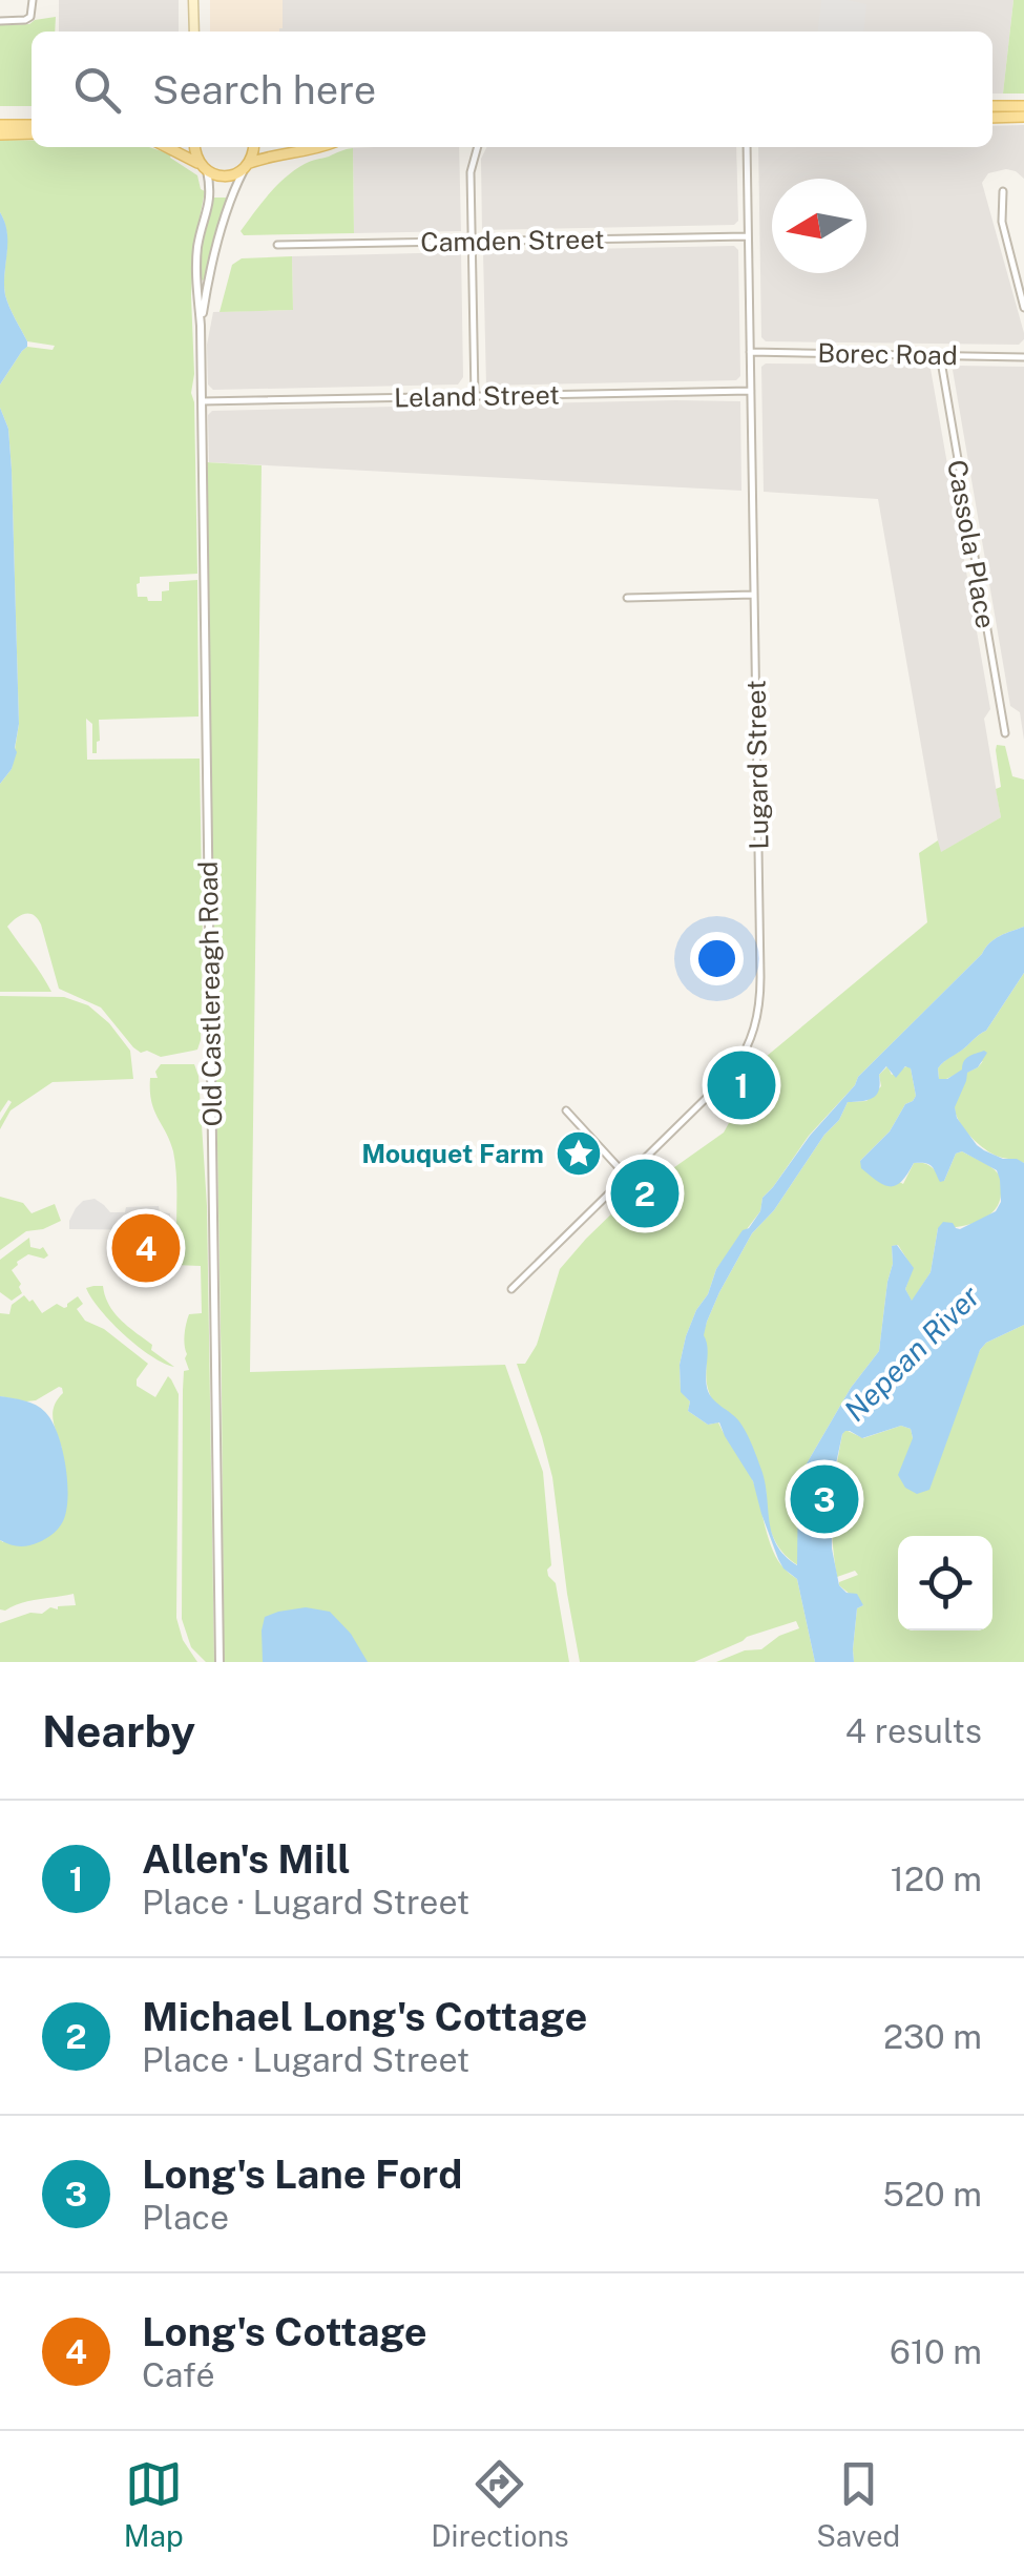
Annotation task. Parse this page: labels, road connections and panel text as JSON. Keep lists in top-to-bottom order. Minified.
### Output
{"streets":{"street":["Camden Street","Borec Road","Leland Street","Cassola Place","Lugard Street","Old Castlereagh Road"]},"crossings":[["Camden Street","Lugard Street"],["Borec Road","Cassola Place"],["Borec Road","Lugard Street"],["Leland Street","Lugard Street"],["Leland Street","Old Castlereagh Road"]],"water":["Nepean River"],"places":{"place":["Mouquet Farm"]},"north":"left","page":{"search":"Search here","pins":["1","2","4","3"],"heading":["Nearby","4 results"],"list":[{"mark":"1","name":"Allen's Mill","note":"Place · Lugard Street","value":"120 m"},{"mark":"2","name":"Michael Long's Cottage","note":"Place · Lugard Street","value":"230 m"},{"mark":"3","name":"Long's Lane Ford","note":"Place","value":"520 m"},{"mark":"4","name":"Long's Cottage","note":"Café","value":"610 m"}],"nav":["Map","Directions","Saved"]}}
